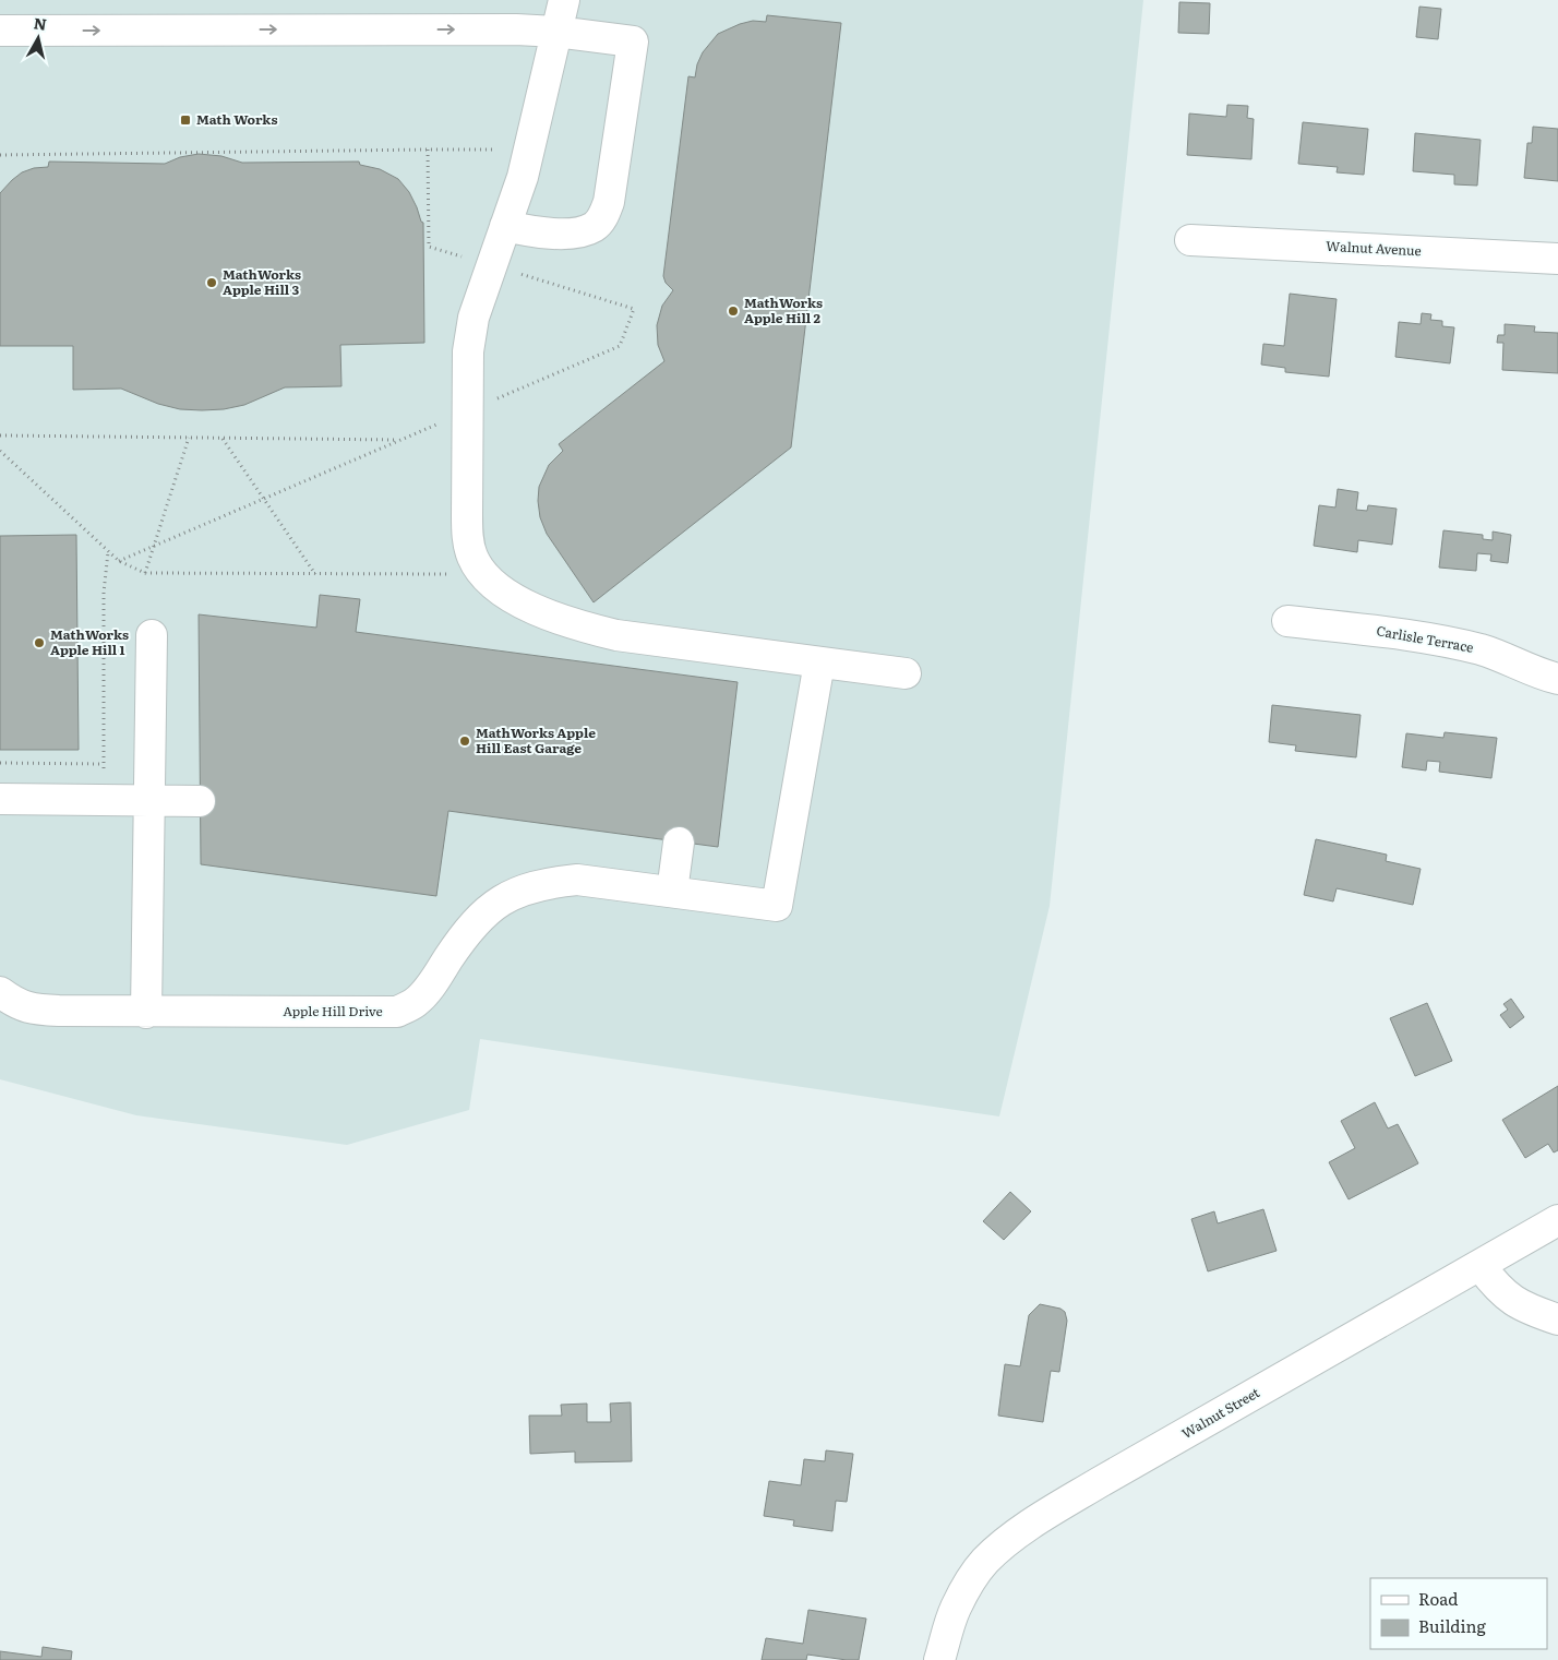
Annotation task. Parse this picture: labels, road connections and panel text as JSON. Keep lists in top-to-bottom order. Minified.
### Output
{"streets":{"street":["Walnut Avenue","Carlisle Terrace","Apple Hill Drive","Walnut Street"]},"places":{"transit":["Math Works"],"other":["MathWorks Apple Hill 3","MathWorks Apple Hill 2","MathWorks Apple Hill 1","MathWorks Apple Hill East Garage"]},"legend":["Road","Building"],"north":"top"}
